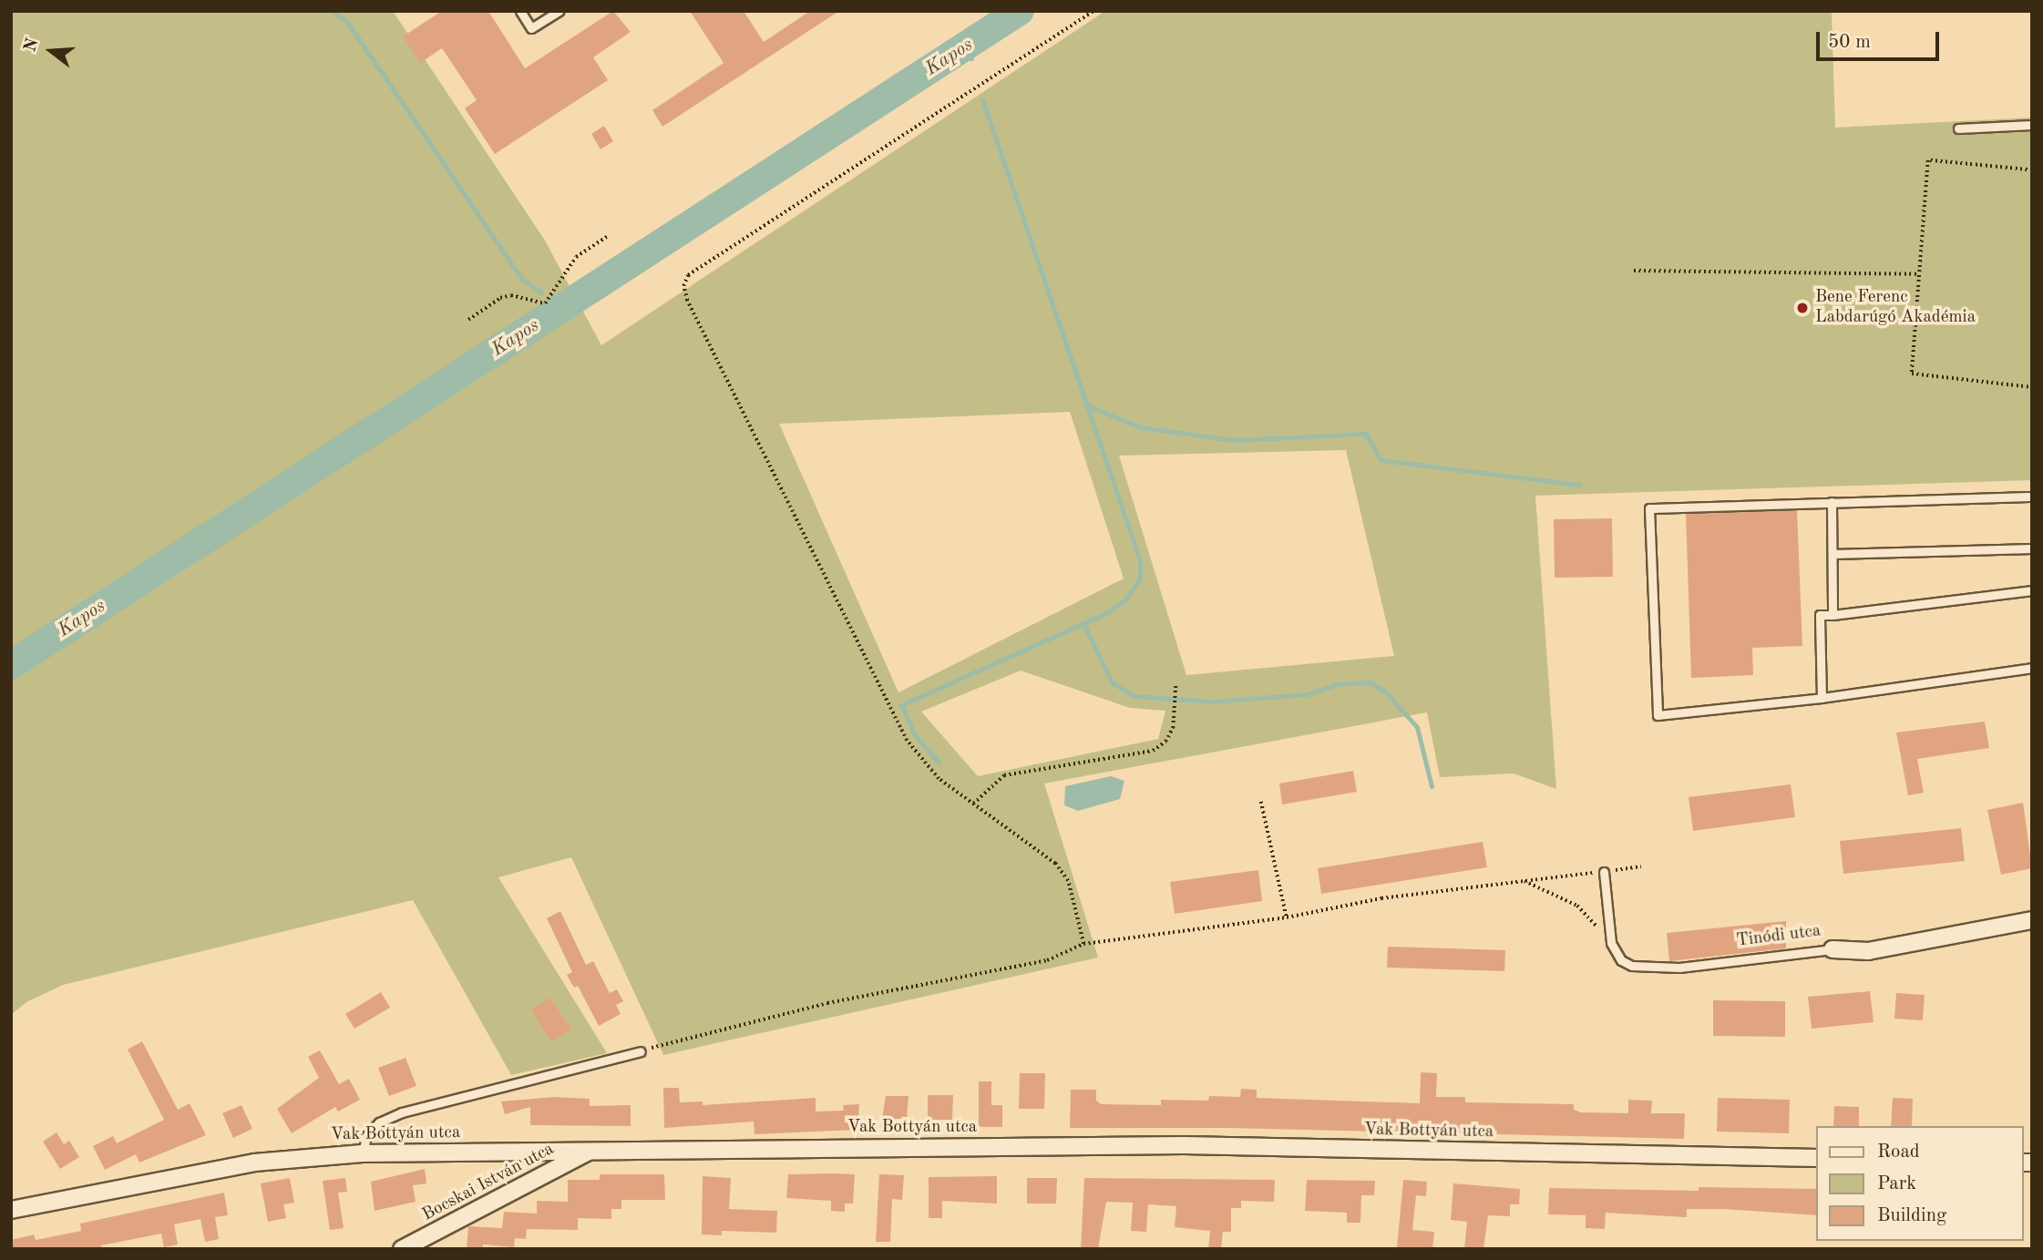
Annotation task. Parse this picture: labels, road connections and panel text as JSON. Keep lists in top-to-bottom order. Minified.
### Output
{"streets":{"street":["Tinódi utca","Vak Bottyán utca","Bocskai István utca"]},"crossings":[["Vak Bottyán utca","Bocskai István utca"]],"water":["Kapos"],"places":["Bene Ferenc Labdarúgó Akadémia"],"legend":["Road","Park","Building"],"scale_bar":"50 m","north":"left"}
